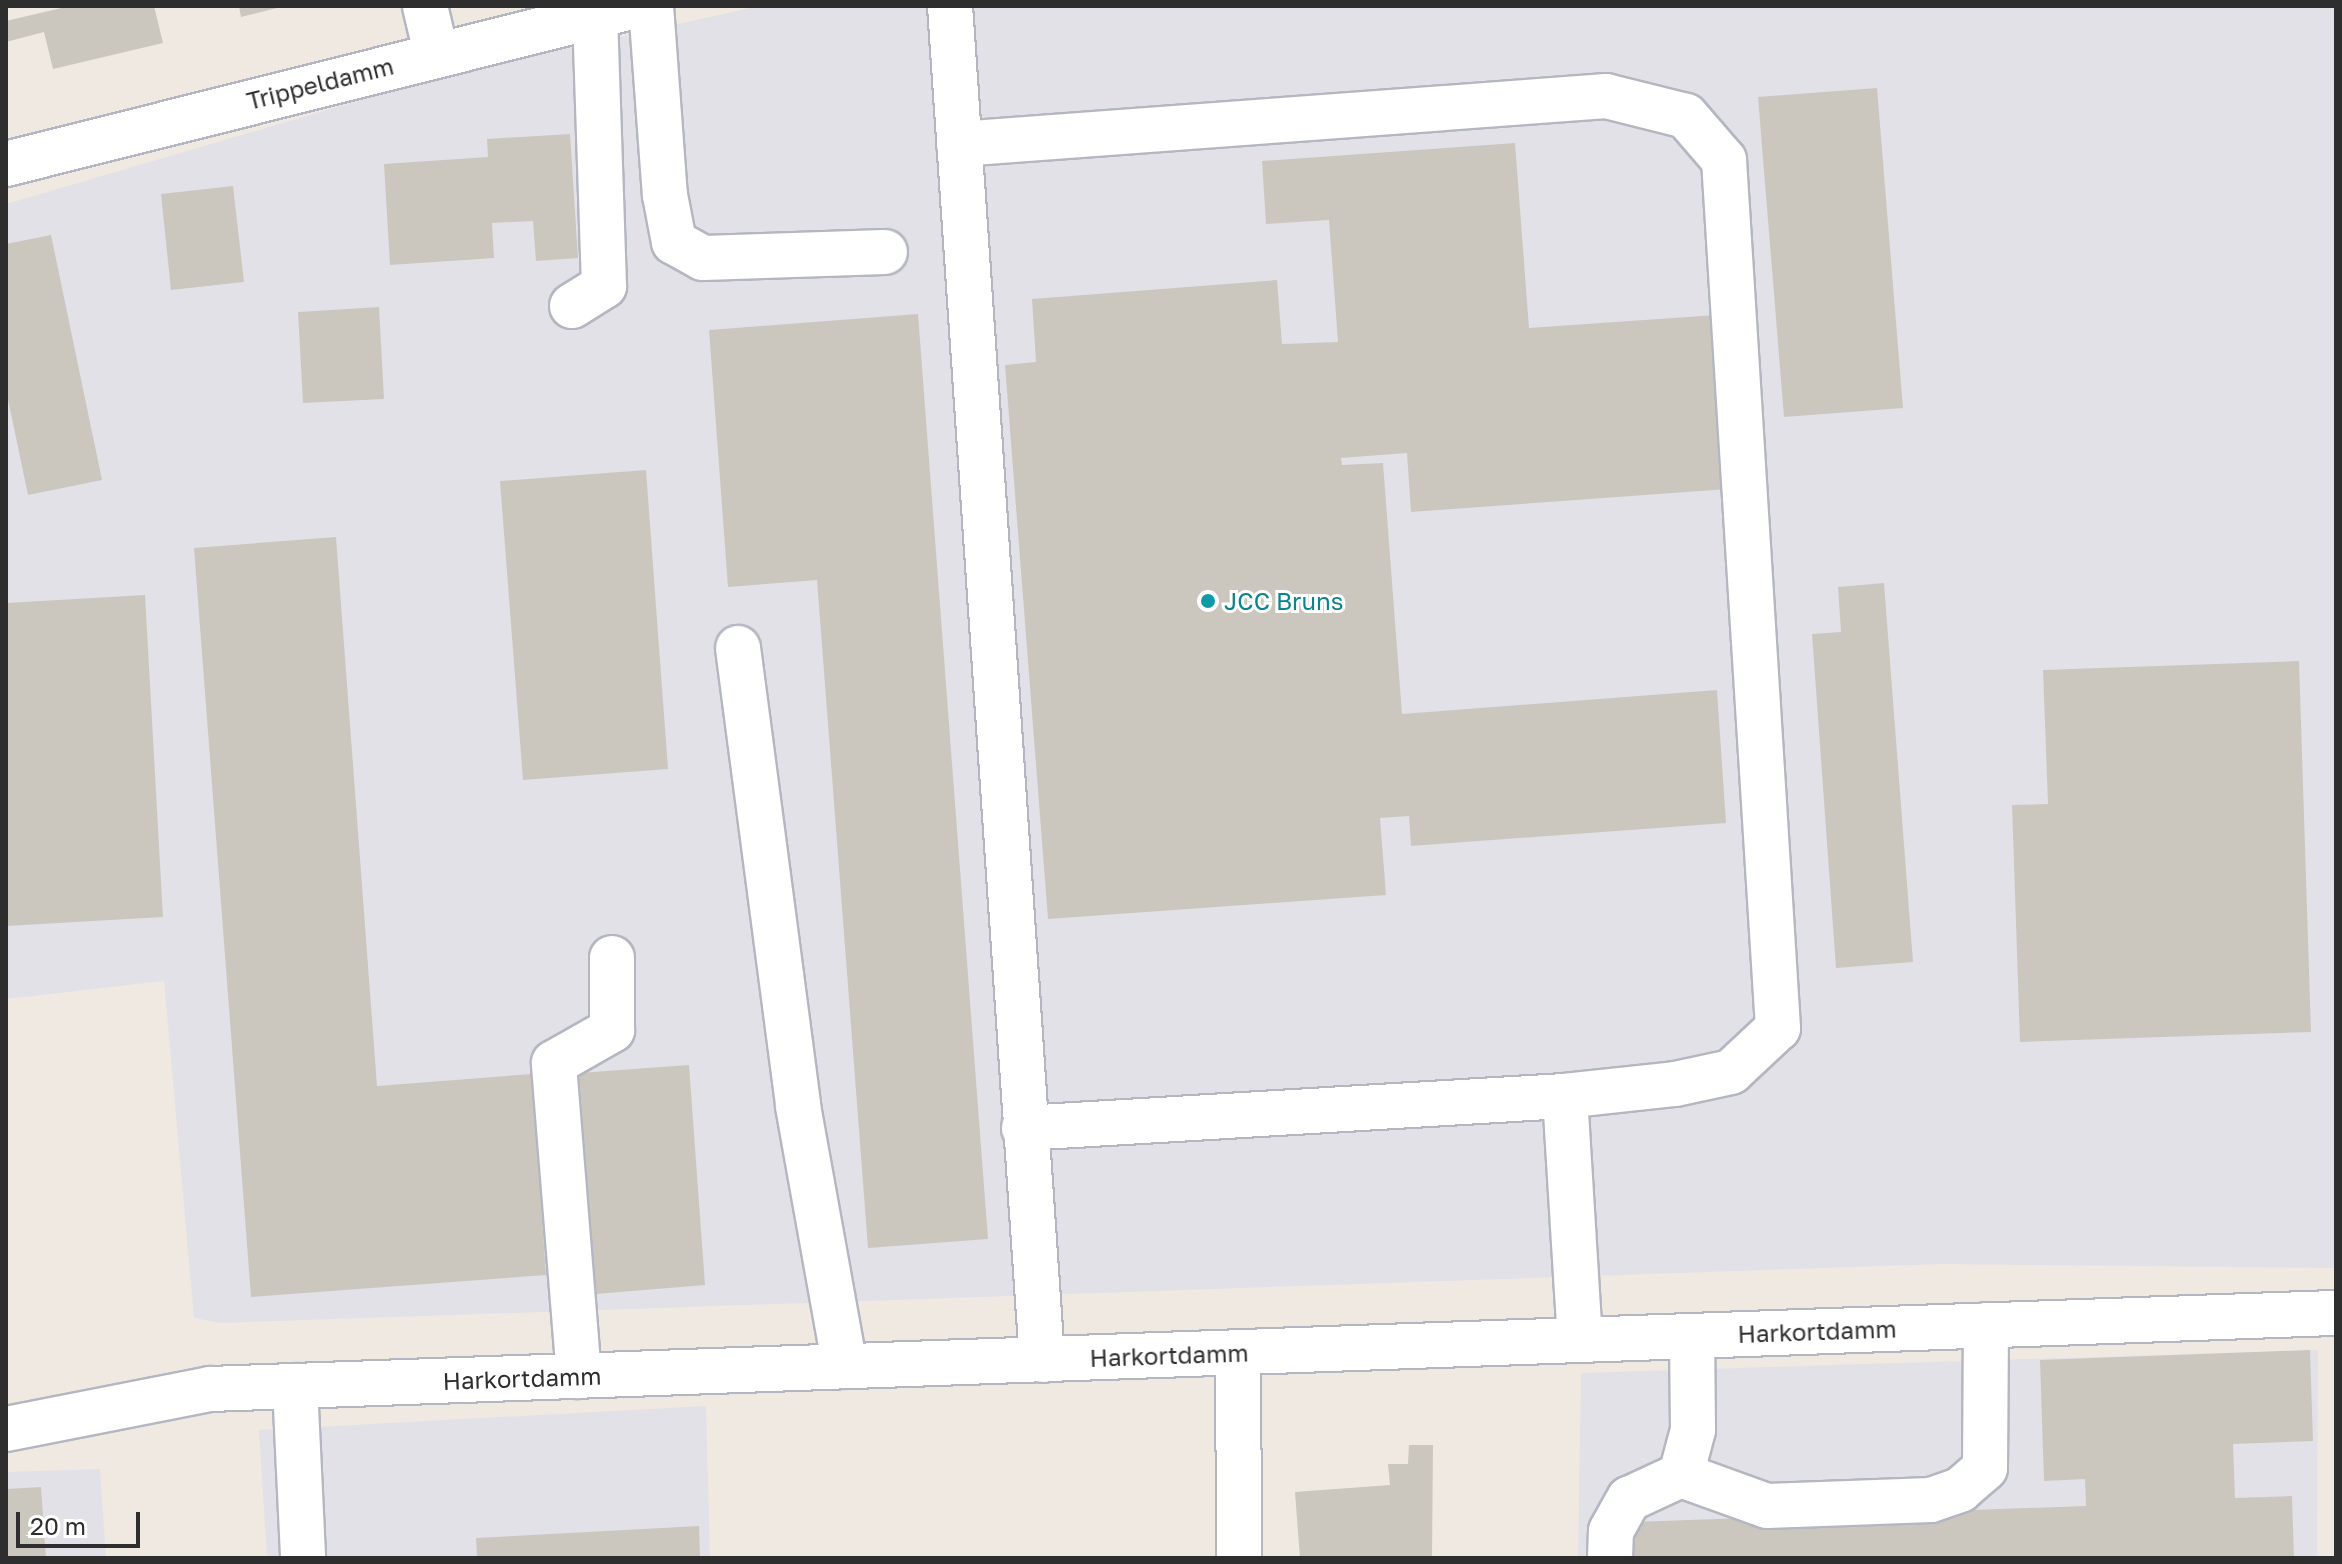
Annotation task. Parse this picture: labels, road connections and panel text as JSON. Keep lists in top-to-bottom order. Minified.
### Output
{"streets":{"street":["Trippeldamm","Harkortdamm"]},"places":["JCC Bruns"],"scale_bar":"20 m"}
